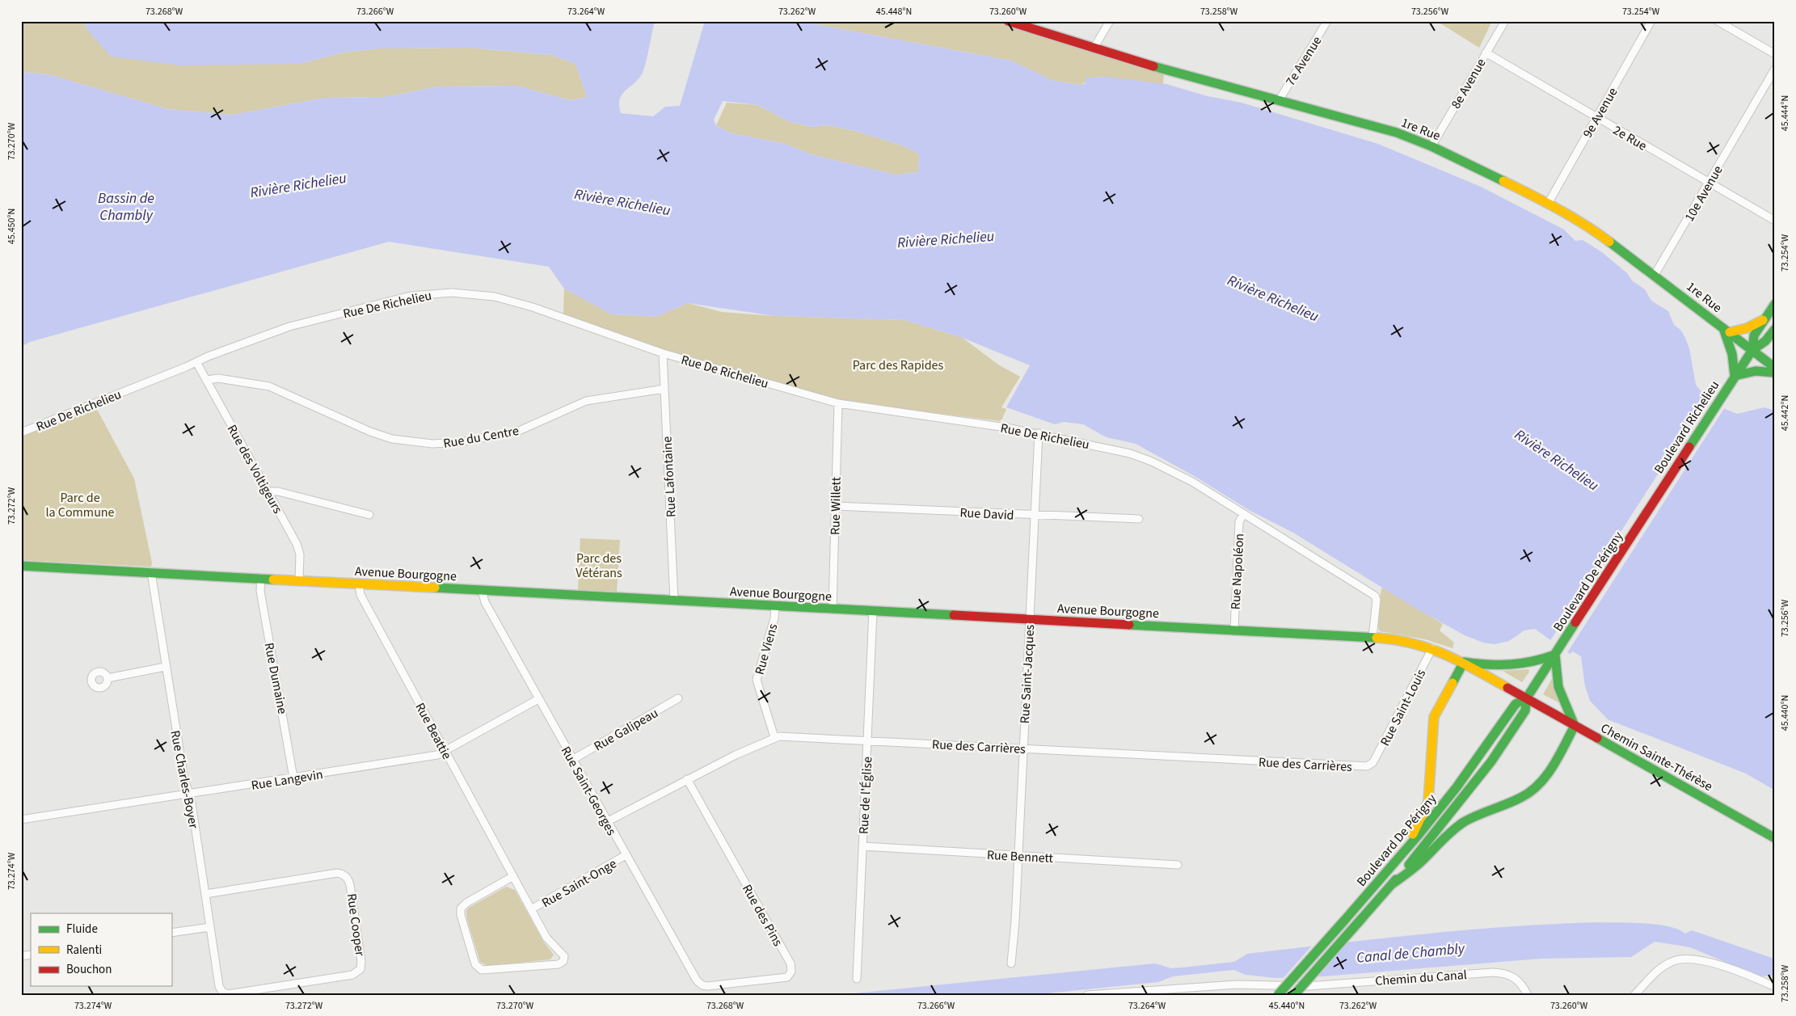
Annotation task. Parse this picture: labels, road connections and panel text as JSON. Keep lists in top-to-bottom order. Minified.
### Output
{"streets":{"street":["7e Avenue","8e Avenue","9e Avenue","1re Rue","2e Rue","10e Avenue","Rue De Richelieu","Boulevard Richelieu","Rue du Centre","Rue des Voltigeurs","Rue Lafontaine","Rue Willett","Rue David","Rue Napoléon","Avenue Bourgogne","Boulevard De Périgny","Rue Viens","Rue Saint-Jacques","Rue Dumaine","Rue Saint-Louis","Rue Galipeau","Rue Beattie","Rue des Carrières","Chemin Sainte-Thérèse","Rue Charles-Boyer","Rue Langevin","Rue Saint-Georges","Rue de l'Église","Rue Bennett","Rue Saint-Onge","Rue des Pins","Rue Cooper","Chemin du Canal"]},"crossings":[["7e Avenue","1re Rue"],["8e Avenue","1re Rue"],["8e Avenue","2e Rue"],["9e Avenue","1re Rue"],["9e Avenue","2e Rue"],["1re Rue","10e Avenue"],["1re Rue","Boulevard Richelieu"],["2e Rue","10e Avenue"],["Rue De Richelieu","Rue des Voltigeurs"],["Rue De Richelieu","Rue Lafontaine"],["Rue De Richelieu","Rue Willett"],["Rue De Richelieu","Rue Napoléon"],["Rue De Richelieu","Avenue Bourgogne"],["Rue De Richelieu","Rue Saint-Jacques"],["Boulevard Richelieu","Boulevard De Périgny"],["Rue du Centre","Rue des Voltigeurs"],["Rue du Centre","Rue Lafontaine"],["Rue des Voltigeurs","Avenue Bourgogne"],["Rue Lafontaine","Avenue Bourgogne"],["Rue Willett","Rue David"],["Rue Willett","Avenue Bourgogne"],["Rue David","Rue Saint-Jacques"],["Rue Napoléon","Avenue Bourgogne"],["Avenue Bourgogne","Boulevard De Périgny"],["Avenue Bourgogne","Rue Viens"],["Avenue Bourgogne","Rue Saint-Jacques"],["Avenue Bourgogne","Rue Dumaine"],["Avenue Bourgogne","Rue Saint-Louis"],["Avenue Bourgogne","Rue Beattie"],["Avenue Bourgogne","Chemin Sainte-Thérèse"],["Avenue Bourgogne","Rue Charles-Boyer"],["Avenue Bourgogne","Rue Saint-Georges"],["Avenue Bourgogne","Rue de l'Église"],["Boulevard De Périgny","Chemin Sainte-Thérèse"],["Rue Viens","Rue des Carrières"],["Rue Saint-Jacques","Rue des Carrières"],["Rue Saint-Jacques","Rue Bennett"],["Rue Dumaine","Rue Langevin"],["Rue Saint-Louis","Rue des Carrières"],["Rue Galipeau","Rue Saint-Georges"],["Rue Beattie","Rue Langevin"],["Rue Beattie","Rue Saint-Onge"],["Rue des Carrières","Rue Saint-Georges"],["Rue des Carrières","Rue de l'Église"],["Rue des Carrières","Rue des Pins"],["Rue Charles-Boyer","Rue Langevin"],["Rue Charles-Boyer","Rue Cooper"],["Rue Langevin","Rue Saint-Georges"],["Rue Saint-Georges","Rue Saint-Onge"],["Rue Saint-Georges","Rue des Pins"],["Rue de l'Église","Rue Bennett"]],"water":["Rivière Richelieu","Bassin de Chambly","Canal de Chambly"],"parks":["Parc des Rapides","Parc de la Commune","Parc des Vétérans"],"legend":["Fluide","Ralenti","Bouchon"],"coordinates":["73.268°W","73.266°W","73.264°W","73.262°W","45.448°N","73.260°W","73.258°W","73.256°W","73.254°W","45.444°N","73.270°W","45.450°N","45.442°N","73.272°W","45.440°N","73.274°W"]}
